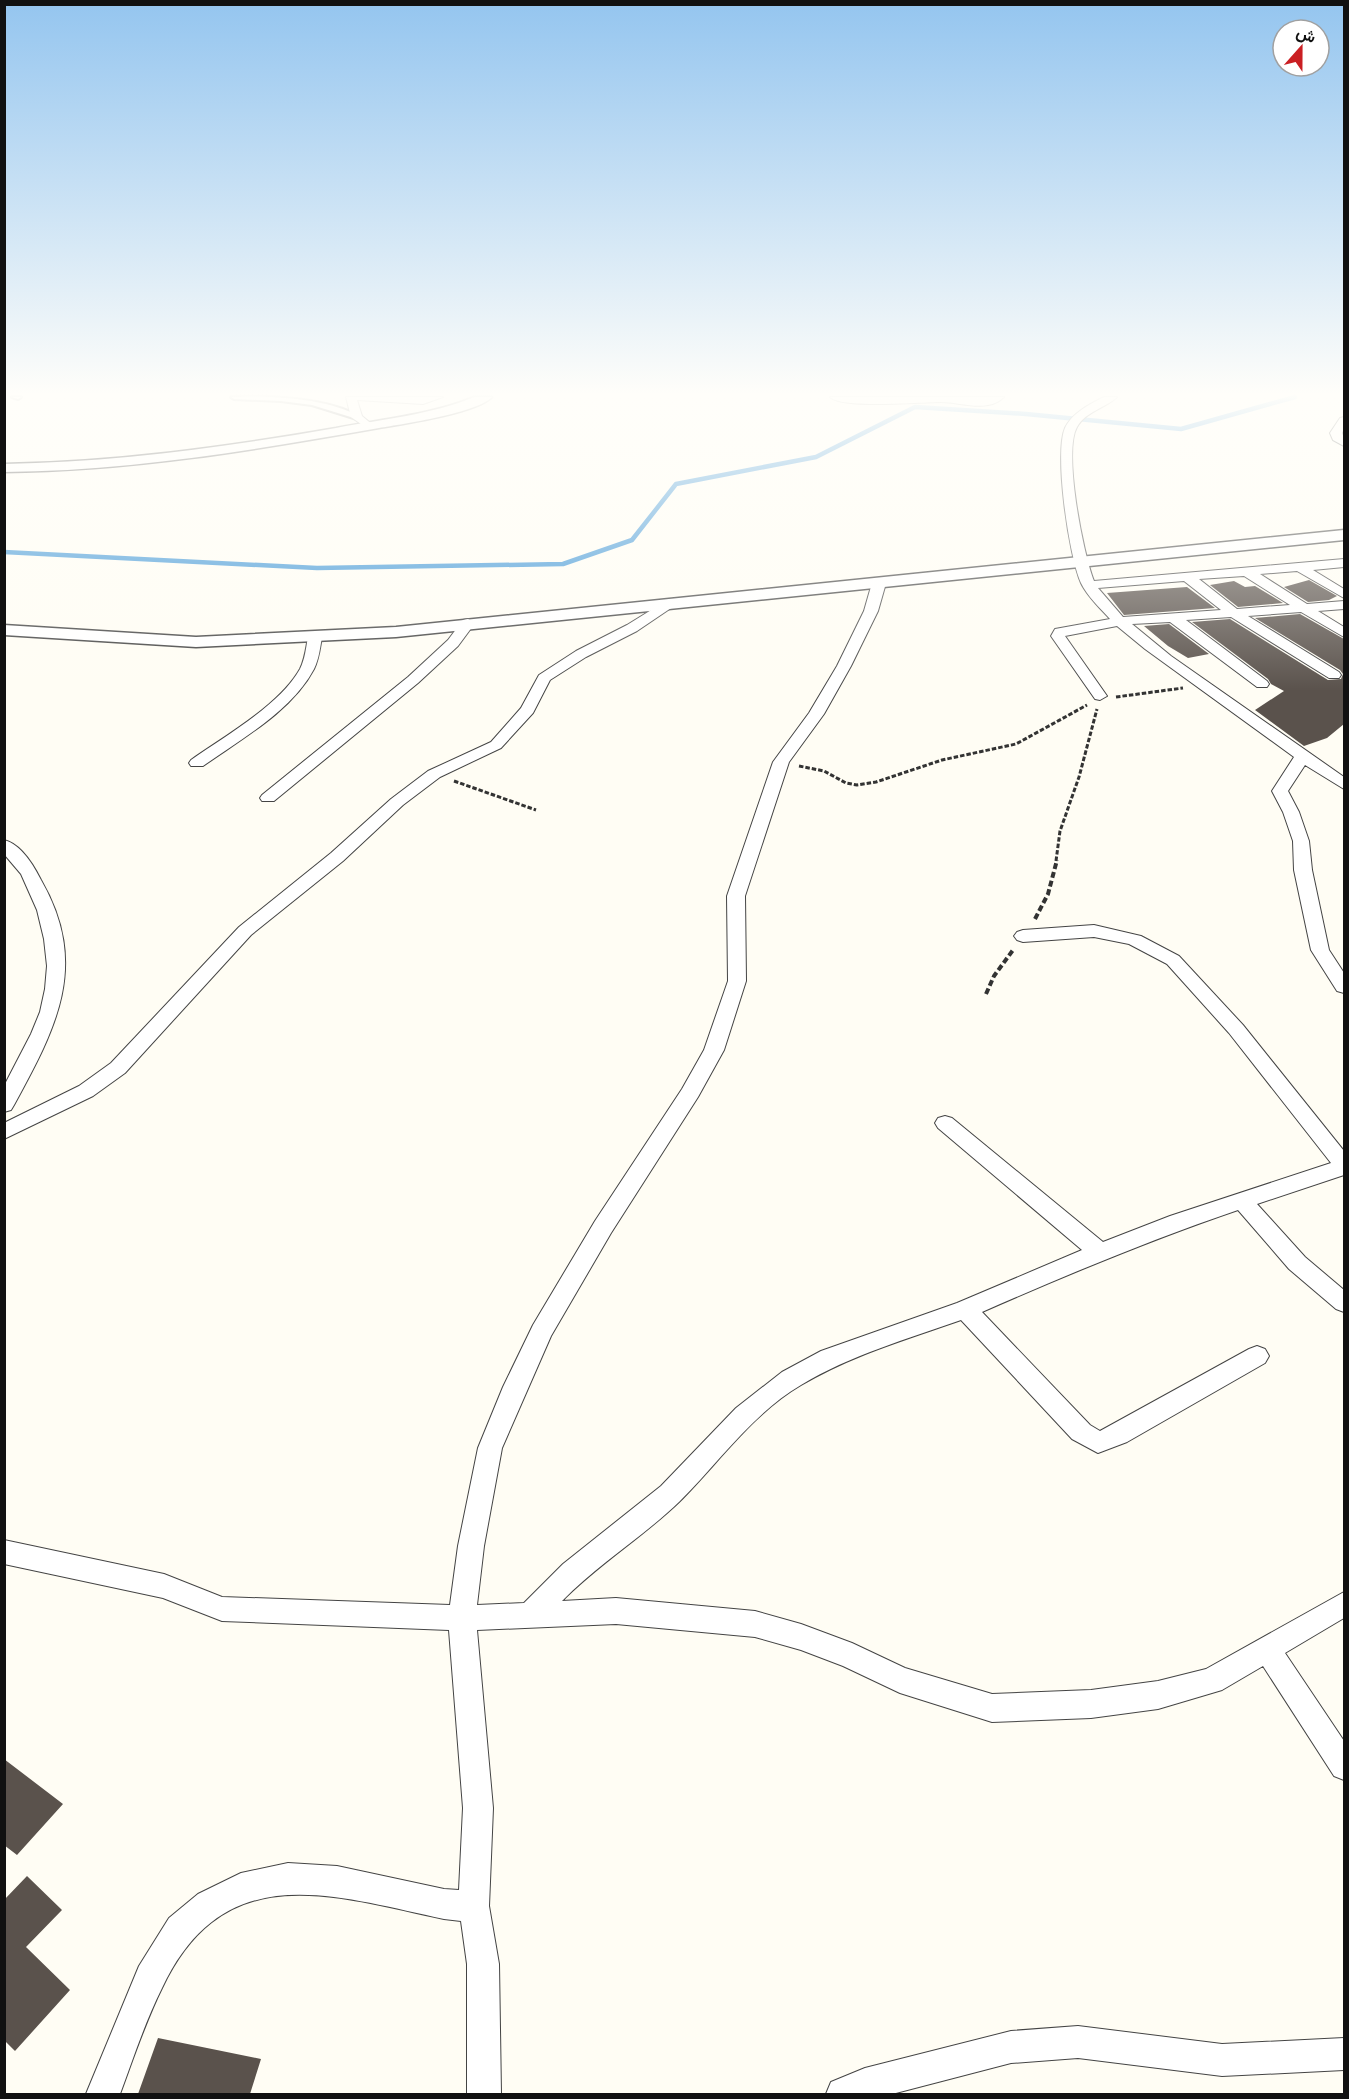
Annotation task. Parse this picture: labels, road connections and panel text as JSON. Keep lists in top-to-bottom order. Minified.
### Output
{"north":"top"}
